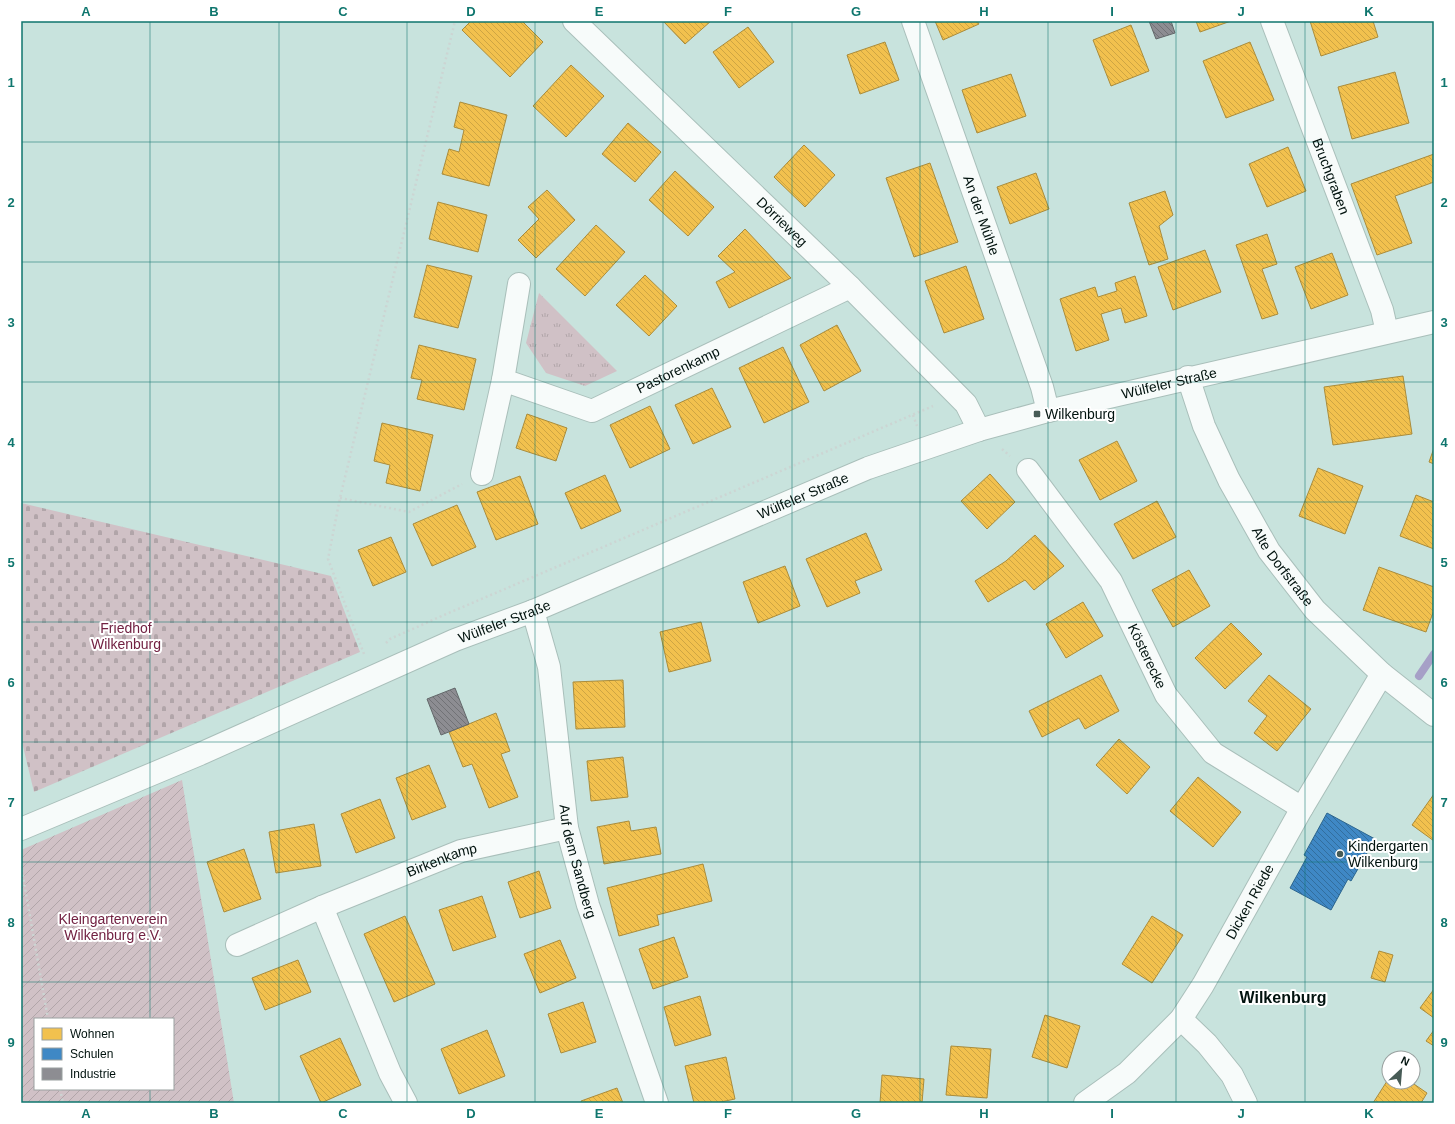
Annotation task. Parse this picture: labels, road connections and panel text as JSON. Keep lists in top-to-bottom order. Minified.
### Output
{"streets":{"street":["Bruchgraben","An der Mühle","Dörrieweg","Pastorenkamp","Wülfeler Straße","Alte Dorfstraße","Kösterecke","Birkenkamp","Auf dem Sandberg","Dicken Riede"]},"crossings":[["Bruchgraben","Wülfeler Straße"],["An der Mühle","Wülfeler Straße"],["Dörrieweg","Pastorenkamp"],["Dörrieweg","Wülfeler Straße"],["Wülfeler Straße","Alte Dorfstraße"],["Wülfeler Straße","Auf dem Sandberg"],["Alte Dorfstraße","Dicken Riede"],["Kösterecke","Dicken Riede"],["Birkenkamp","Auf dem Sandberg"]],"districts":["Wilkenburg"],"parks":["Friedhof Wilkenburg","Kleingartenverein Wilkenburg e.V."],"places":{"transit":["Wilkenburg"],"other":["Kindergarten Wilkenburg"]},"legend":["Wohnen","Schulen","Industrie"],"north":"top right","grid":{"columns":["A","B","C","D","E","F","G","H","I","J","K"],"rows":["1","2","3","4","5","6","7","8","9"]}}
